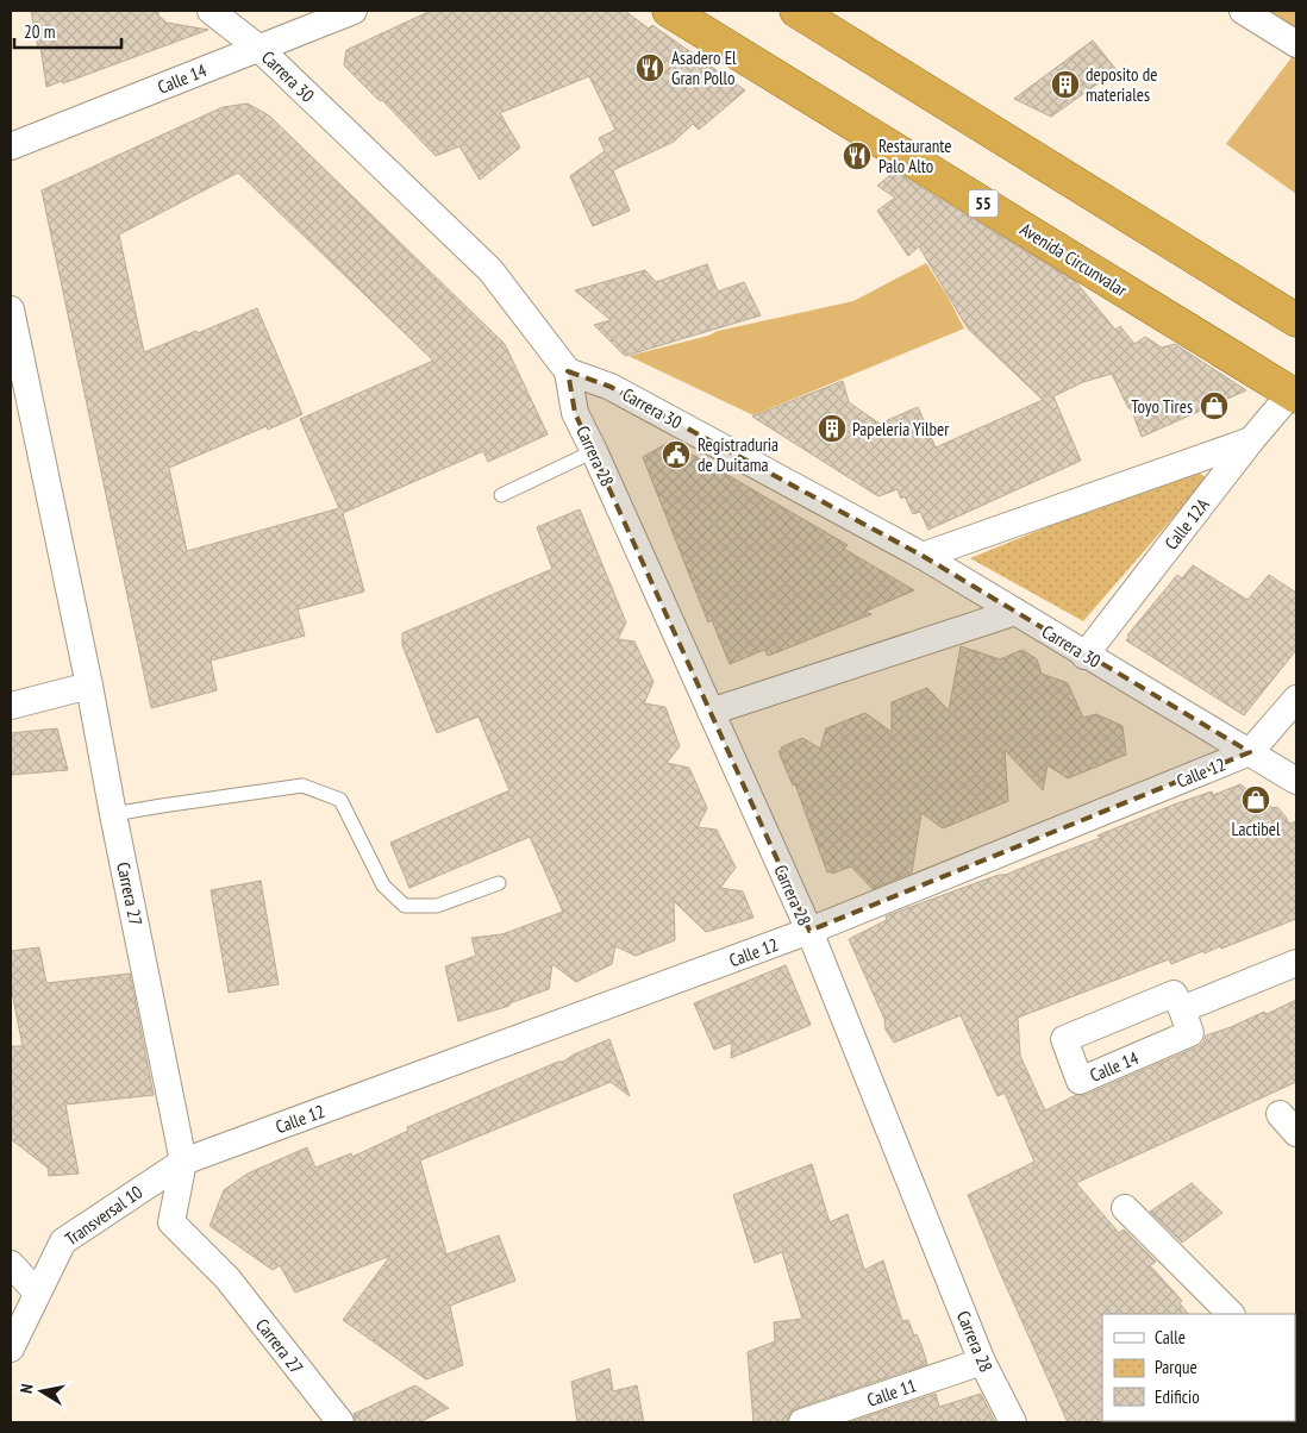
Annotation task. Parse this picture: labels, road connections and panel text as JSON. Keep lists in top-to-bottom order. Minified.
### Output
{"streets":{"highway":["55","Avenida Circunvalar"],"street":["Carrera 30","Calle 14","Carrera 28","Calle 12A","Calle 12","Carrera 27","Transversal 10","Calle 11"]},"crossings":[["Carrera 30","Calle 14"],["Carrera 30","Carrera 28"],["Carrera 30","Calle 12A"],["Carrera 30","Calle 12"],["Avenida Circunvalar","Calle 12A"],["Carrera 28","Calle 12"],["Carrera 28","Calle 11"],["Calle 12","Carrera 27"],["Calle 12","Transversal 10"],["Carrera 27","Transversal 10"]],"places":{"restaurant":["Asadero El Gran Pollo","Restaurante Palo Alto"],"building":["deposito de materiales","Papeleria Yilber"],"shop":["Toyo Tires","Lactibel"],"public building":["Registraduria de Duitama"]},"legend":["Calle","Parque","Edificio"],"scale_bar":"20 m","north":"left"}
